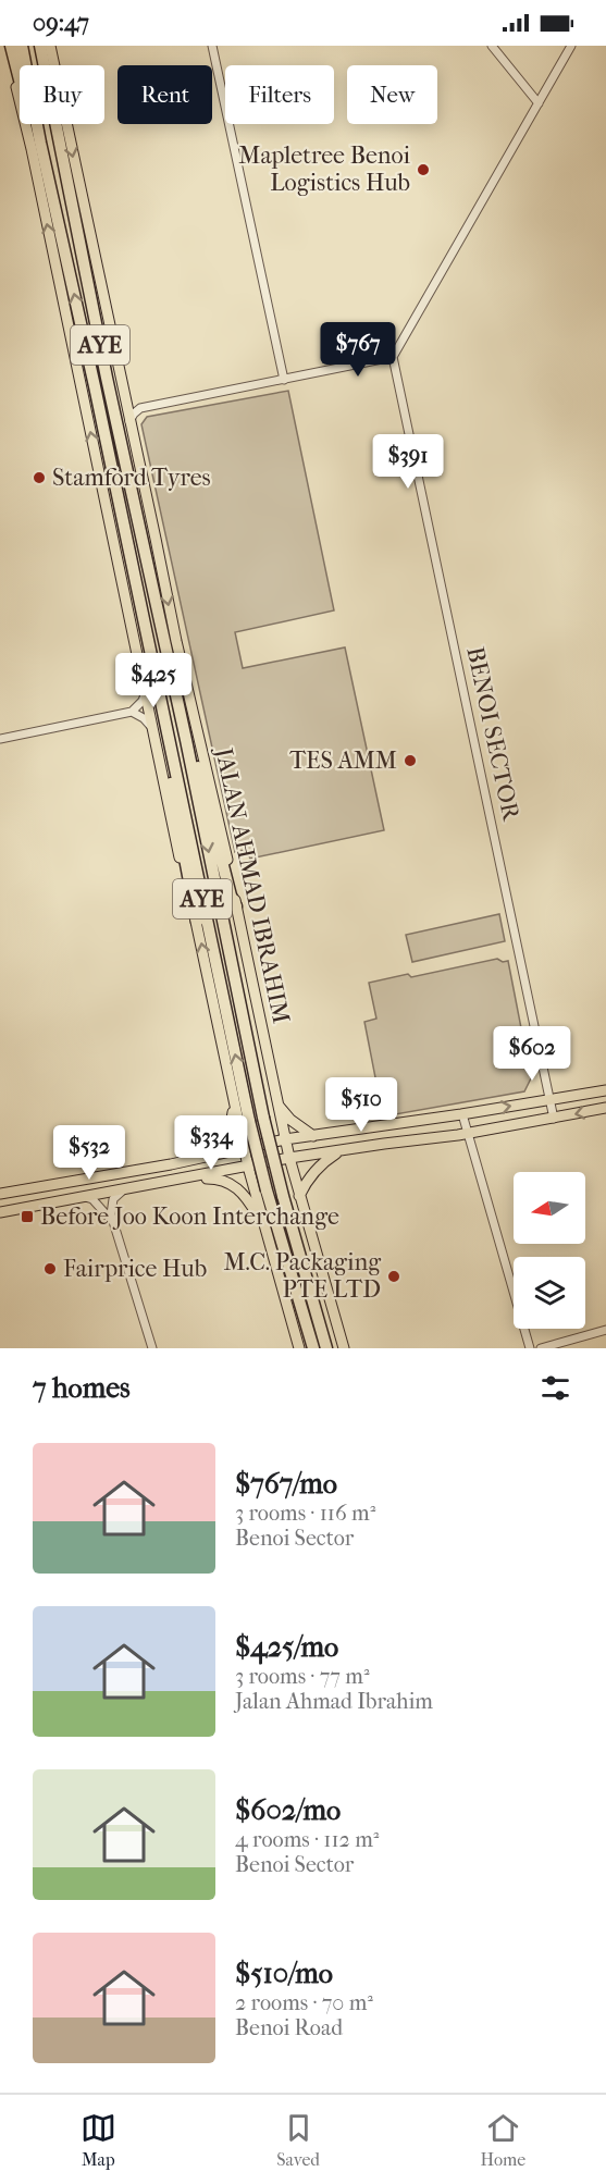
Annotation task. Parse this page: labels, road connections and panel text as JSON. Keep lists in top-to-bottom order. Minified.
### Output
{"streets":{"highway":["AYE"],"main road":["JALAN AHMAD IBRAHIM"],"street":["BENOI SECTOR"]},"places":{"other":["Mapletree Benoi Logistics Hub","Stamford Tyres","TES AMM","Fairprice Hub","M.C. Packaging PTE LTD"],"transit":["Before Joo Koon Interchange"]},"north":"left","page":{"status":"09:47","chip":["Buy","Rent","Filters","New"],"price":["$767","$391","$425","$602","$510","$334","$532"],"heading":"7 homes","list":[{"name":"$767/mo","note":"3 rooms · 116 m² · Benoi Sector"},{"name":"$425/mo","note":"3 rooms · 77 m² · Jalan Ahmad Ibrahim"},{"name":"$602/mo","note":"4 rooms · 112 m² · Benoi Sector"},{"name":"$510/mo","note":"2 rooms · 70 m² · Benoi Road"}],"tabs":["Map","Saved","Home"]}}
